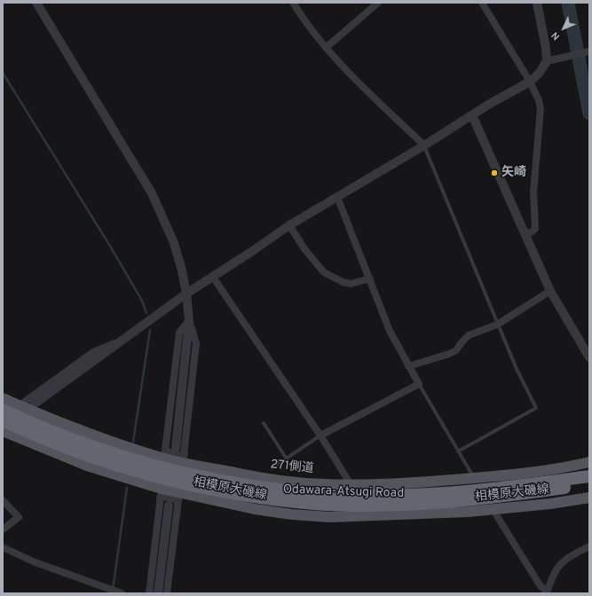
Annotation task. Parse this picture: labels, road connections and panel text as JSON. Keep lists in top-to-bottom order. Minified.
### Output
{"streets":{"highway":["Odawara-Atsugi Road"],"main road":["271側道","相模原大磯線"]},"places":["矢崎"],"north":"bottom left"}
